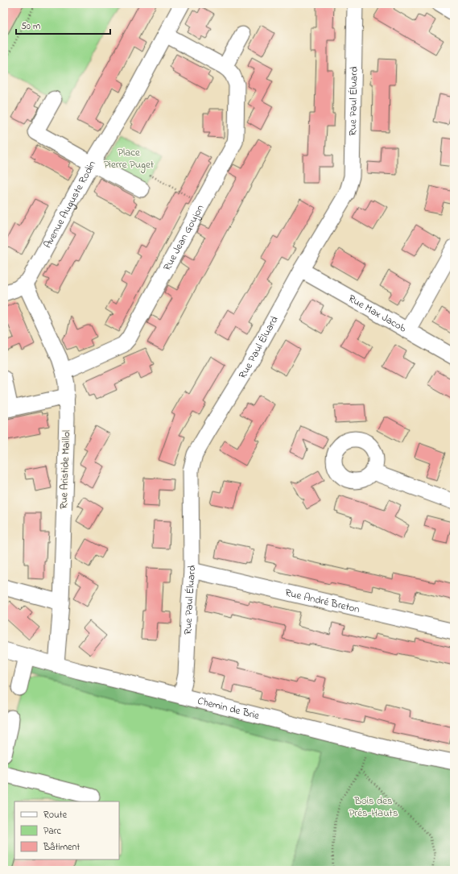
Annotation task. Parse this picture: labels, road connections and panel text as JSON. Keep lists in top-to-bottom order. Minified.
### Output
{"streets":{"street":["Rue Paul Éluard","Avenue Auguste Rodin","Rue Jean Goujon","Rue Max Jacob","Rue Aristide Maillol","Rue André Breton","Chemin de Brie"]},"crossings":[["Rue Paul Éluard","Rue Max Jacob"],["Rue Paul Éluard","Rue André Breton"],["Rue Paul Éluard","Chemin de Brie"],["Avenue Auguste Rodin","Rue Jean Goujon"],["Avenue Auguste Rodin","Rue Aristide Maillol"],["Rue Jean Goujon","Rue Aristide Maillol"],["Rue Aristide Maillol","Chemin de Brie"]],"parks":["Place Pierre Puget","Bois des Prés-Hauts"],"legend":["Route","Parc","Bâtiment"],"scale_bar":"50 m"}
